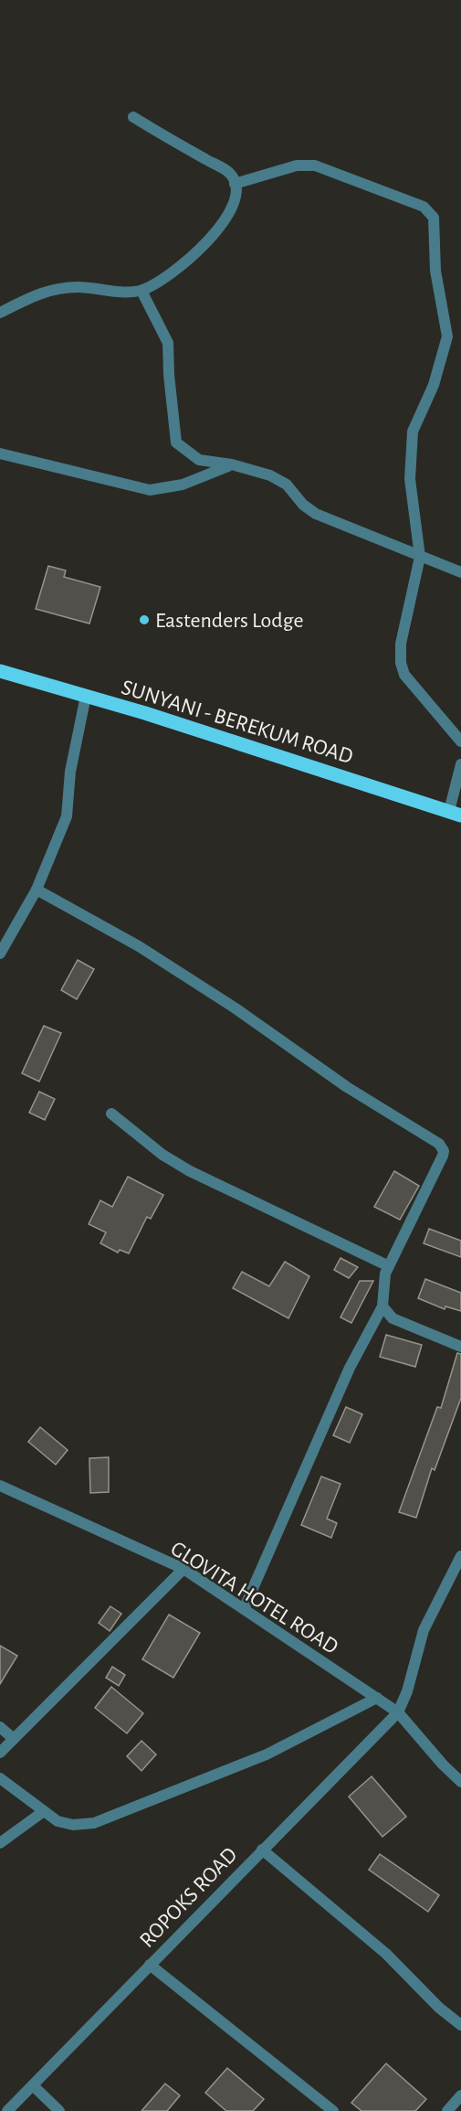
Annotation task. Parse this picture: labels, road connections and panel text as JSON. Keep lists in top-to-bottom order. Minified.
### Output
{"streets":{"main road":["SUNYANI - BEREKUM ROAD"],"street":["GLOVITA HOTEL ROAD","ROPOKS ROAD"]},"crossings":[["GLOVITA HOTEL ROAD","ROPOKS ROAD"]],"places":["Eastenders Lodge"]}
